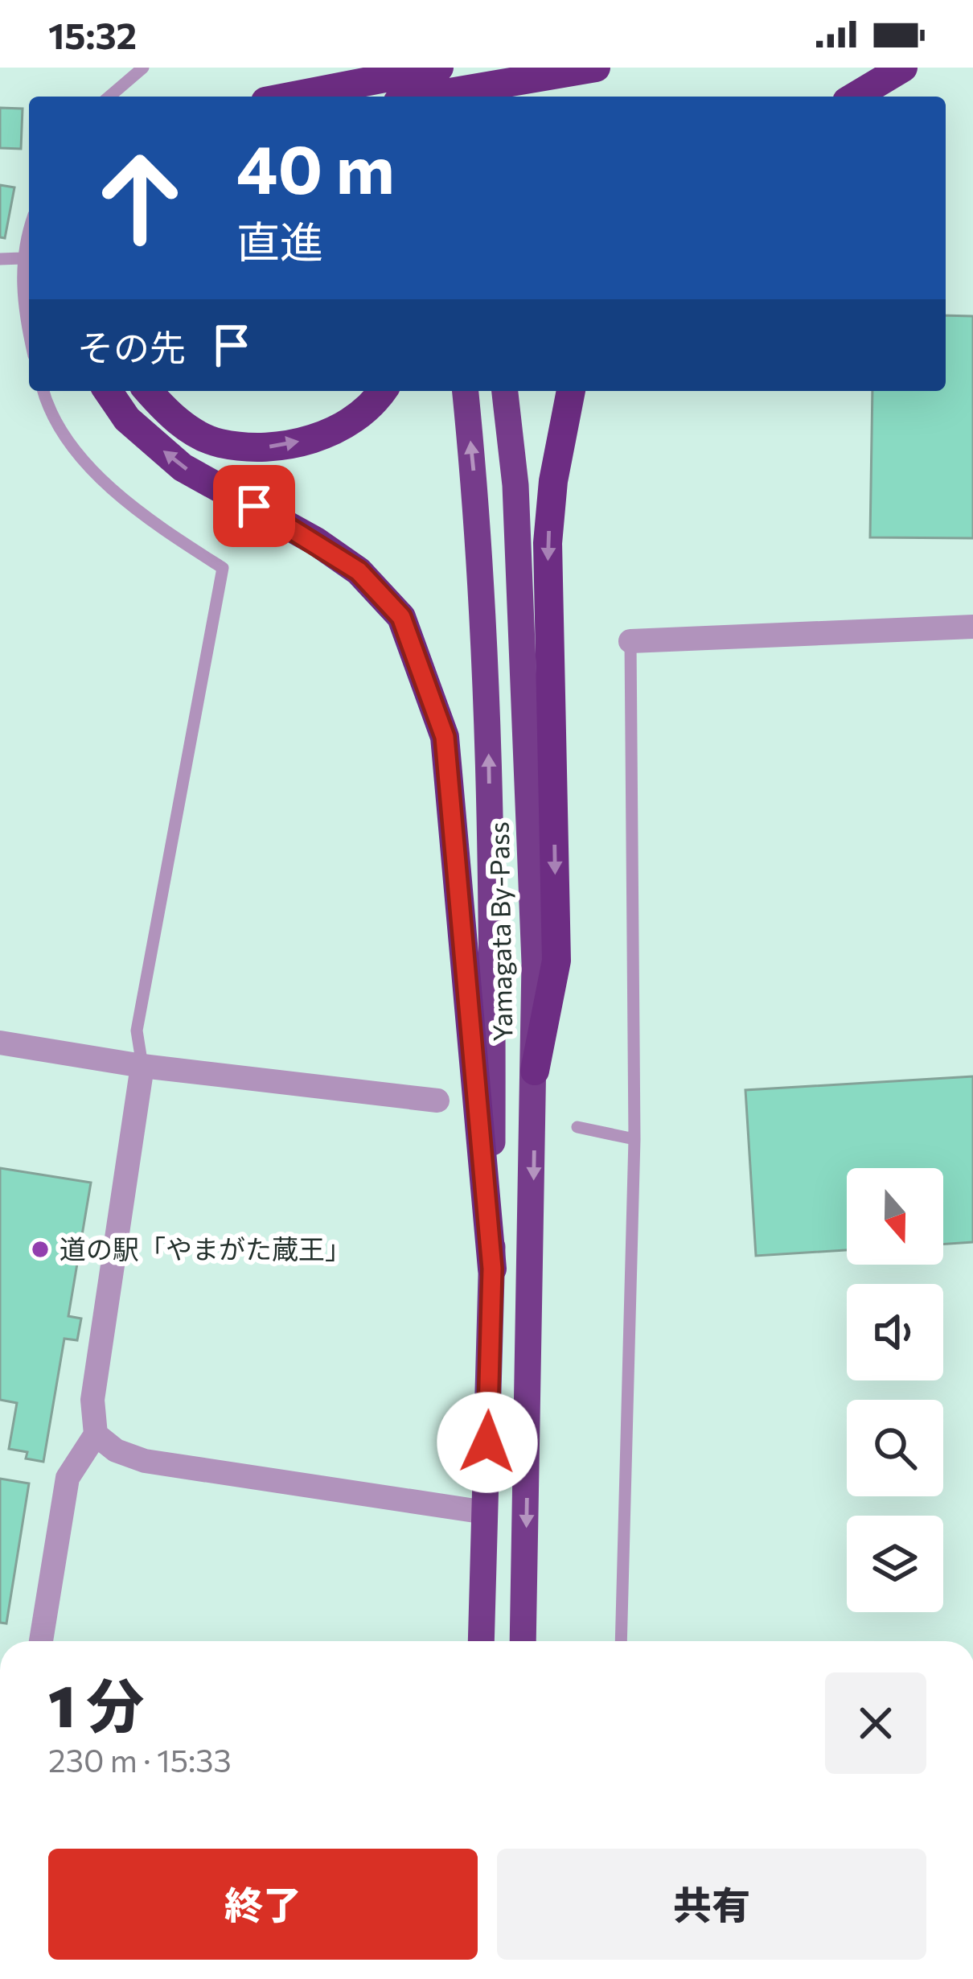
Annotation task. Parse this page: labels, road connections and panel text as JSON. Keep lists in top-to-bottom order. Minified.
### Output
{"streets":{"highway":["Yamagata By-Pass"]},"places":["道の駅「やまがた蔵王」"],"north":"bottom","page":{"status":"15:32","turn":["40 m","直進"],"then":"その先","heading":["1 分","230 m · 15:33"],"buttons":["終了","共有"]}}
